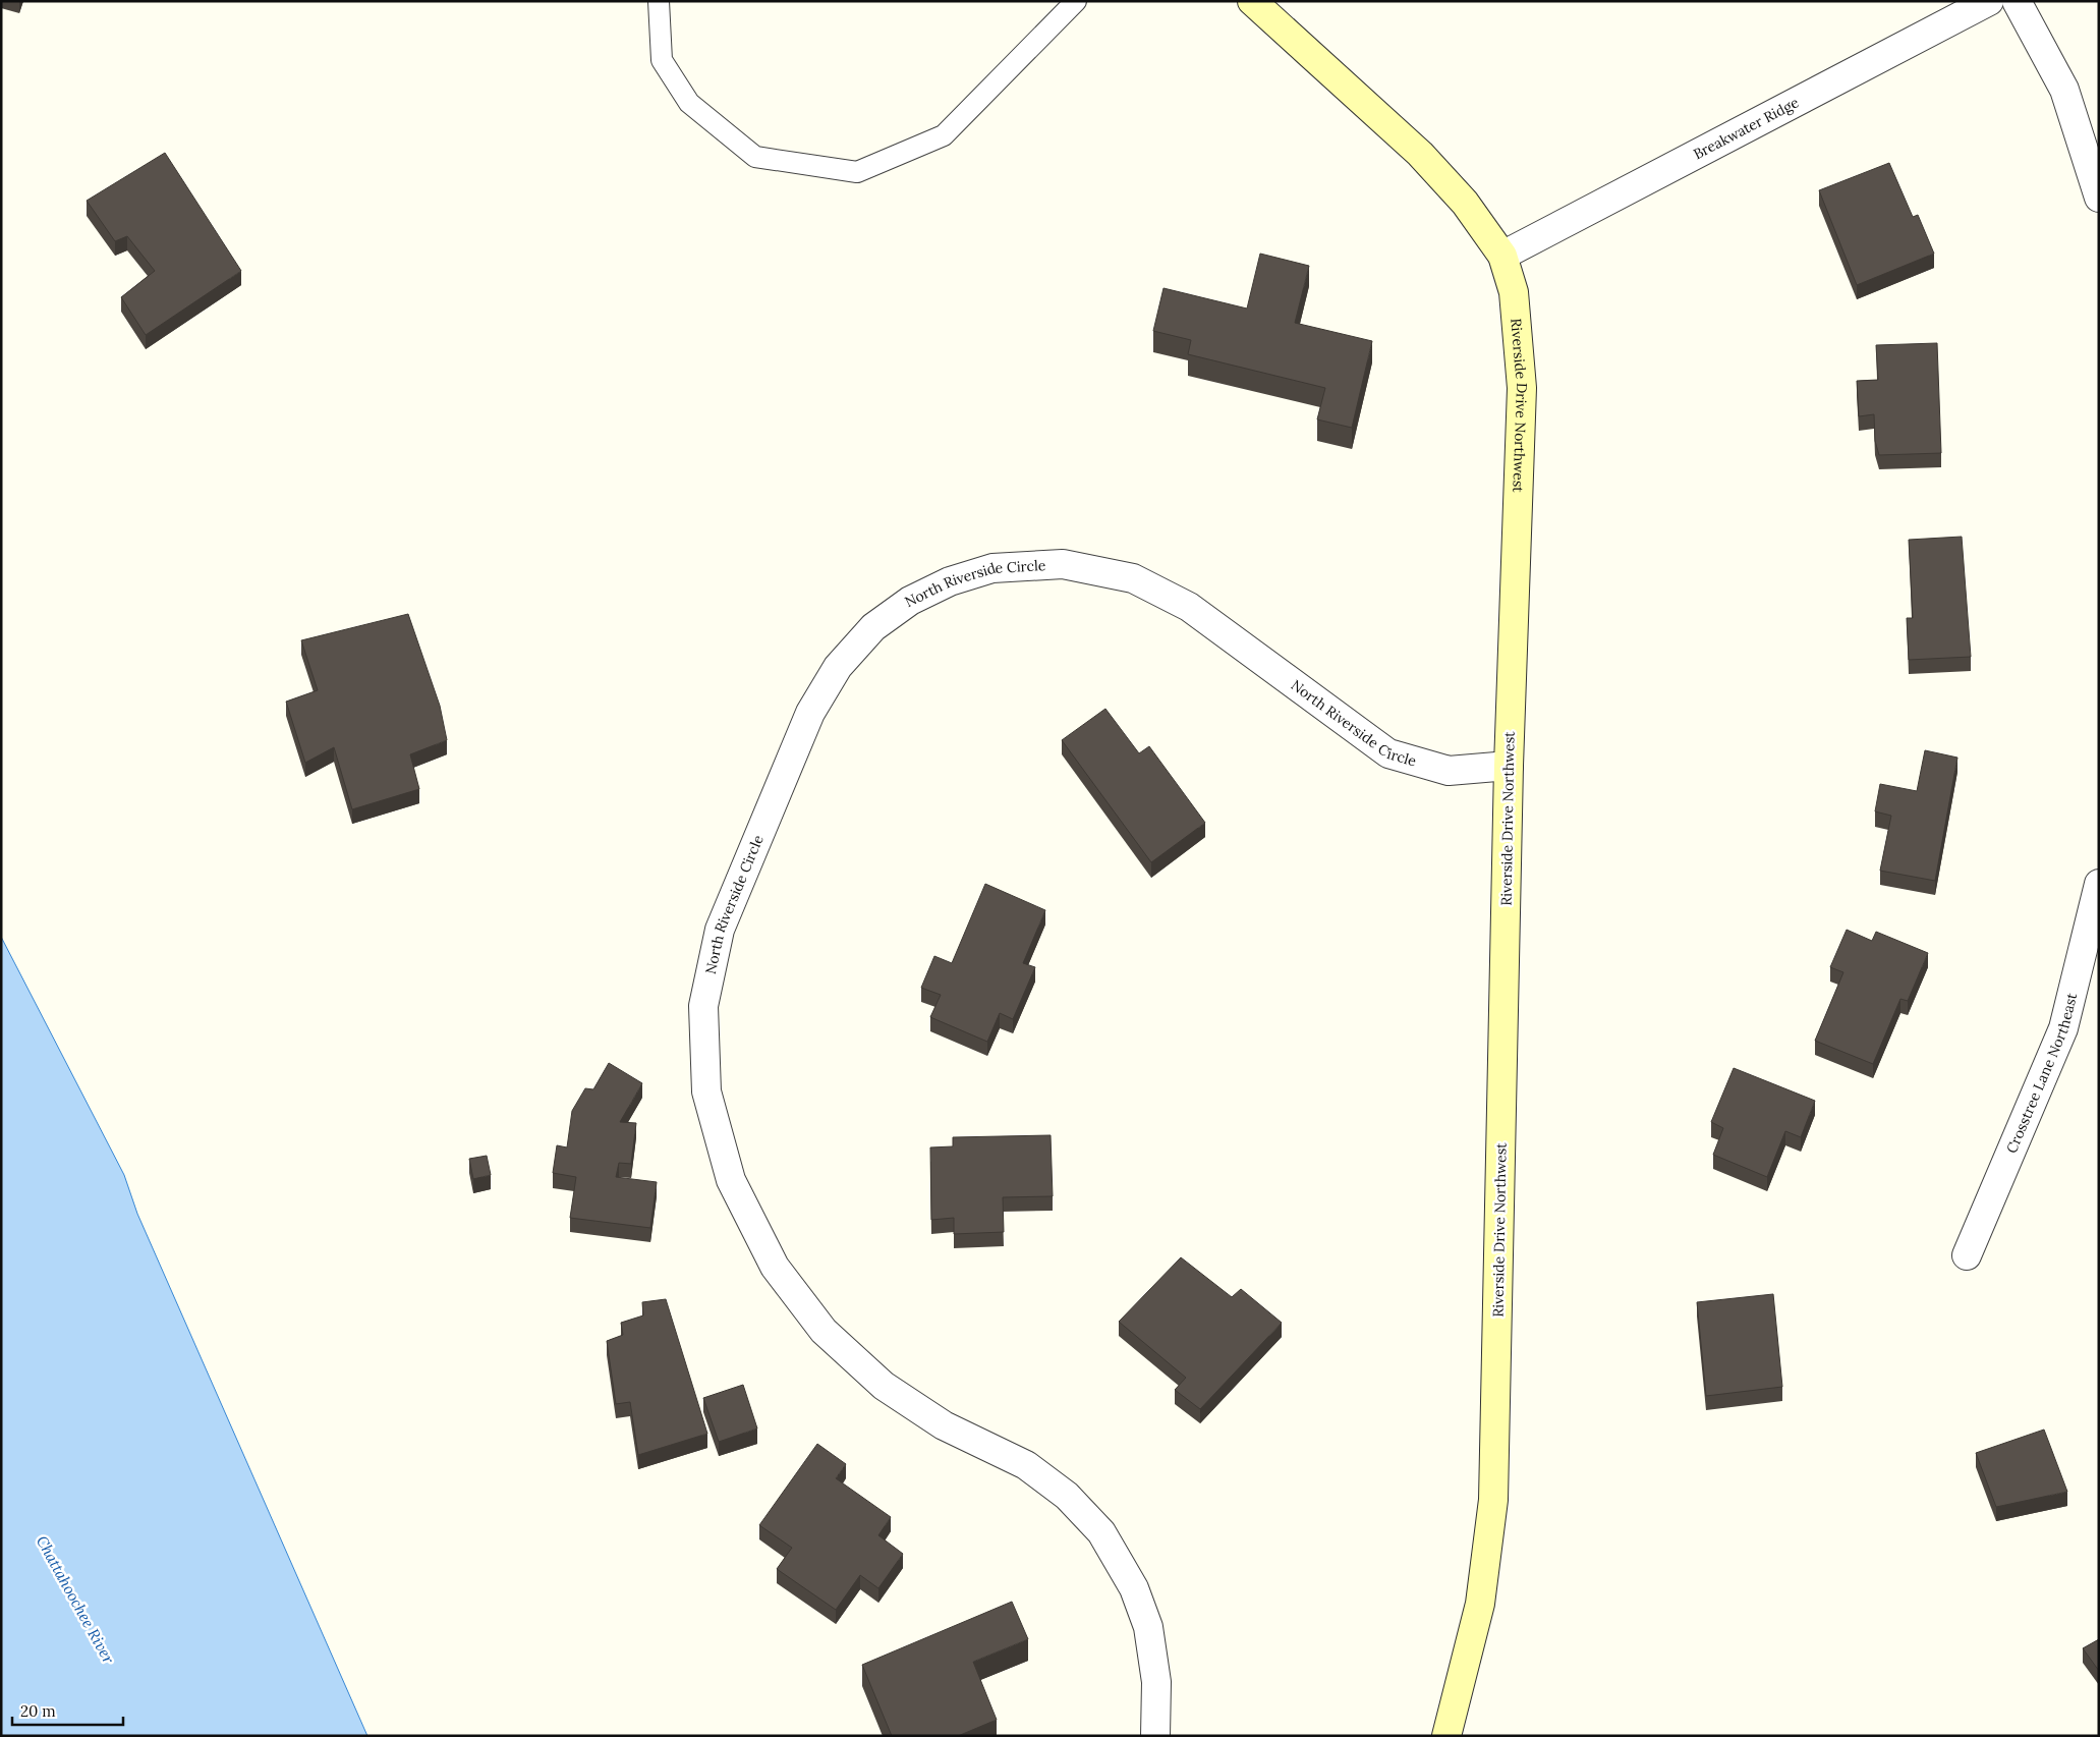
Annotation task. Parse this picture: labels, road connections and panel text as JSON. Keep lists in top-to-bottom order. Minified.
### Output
{"streets":{"street":["Breakwater Ridge","Riverside Drive Northwest","North Riverside Circle","Crosstree Lane Northeast"]},"crossings":[["Breakwater Ridge","Riverside Drive Northwest"],["Riverside Drive Northwest","North Riverside Circle"]],"water":["Chattahoochee River"],"scale_bar":"20 m"}
